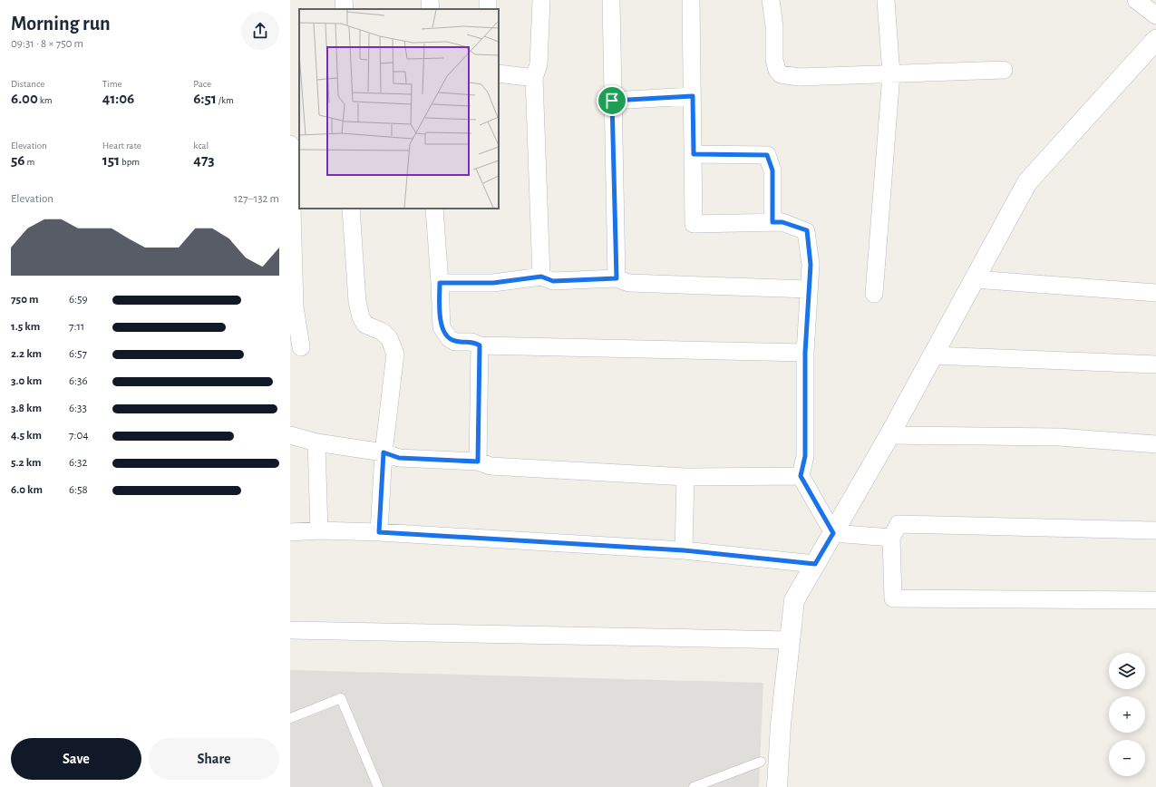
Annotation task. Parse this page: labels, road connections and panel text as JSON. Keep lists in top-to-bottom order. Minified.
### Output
{"page":{"heading":["Morning run","09:31 · 8 × 750 m"],"stats":[["Distance","6.00 km"],["Time","41:06"],["Pace","6:51 /km"],["Elevation","56 m"],["Heart rate","151 bpm"],["kcal","473"]],"chart":["Elevation","127–132 m"],"list":[{"name":"750 m","note":"6:59"},{"name":"1.5 km","note":"7:11"},{"name":"2.2 km","note":"6:57"},{"name":"3.0 km","note":"6:36"},{"name":"3.8 km","note":"6:33"},{"name":"4.5 km","note":"7:04"},{"name":"5.2 km","note":"6:32"},{"name":"6.0 km","note":"6:58"}],"map_buttons":["+","−"],"buttons":["Save","Share"]}}
